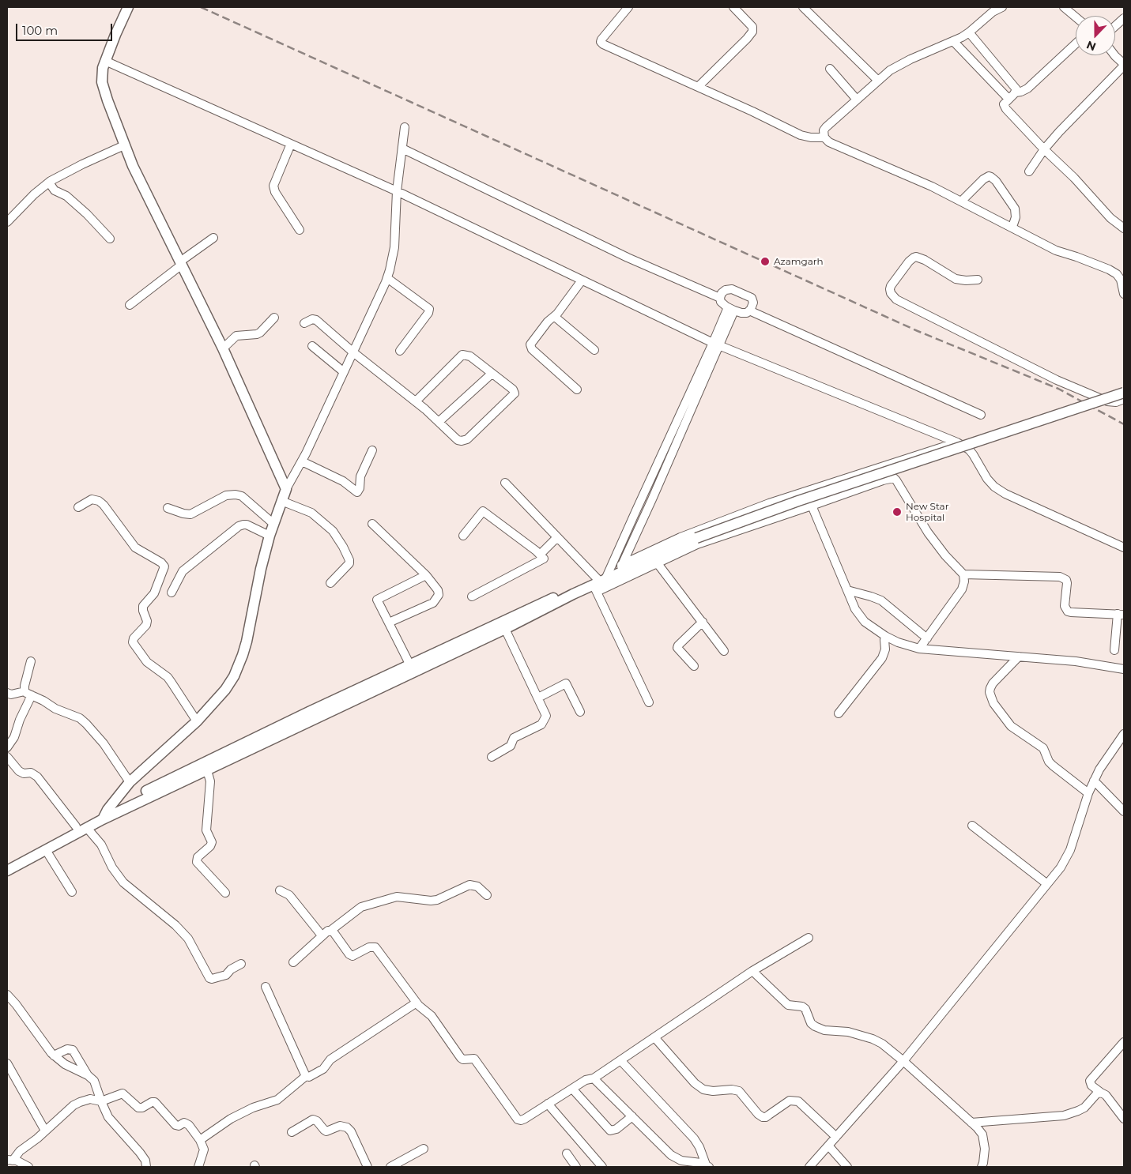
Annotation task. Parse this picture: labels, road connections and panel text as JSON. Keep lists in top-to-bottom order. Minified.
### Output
{"places":["Azamgarh","New Star Hospital"],"scale_bar":"100 m","north":"bottom"}
